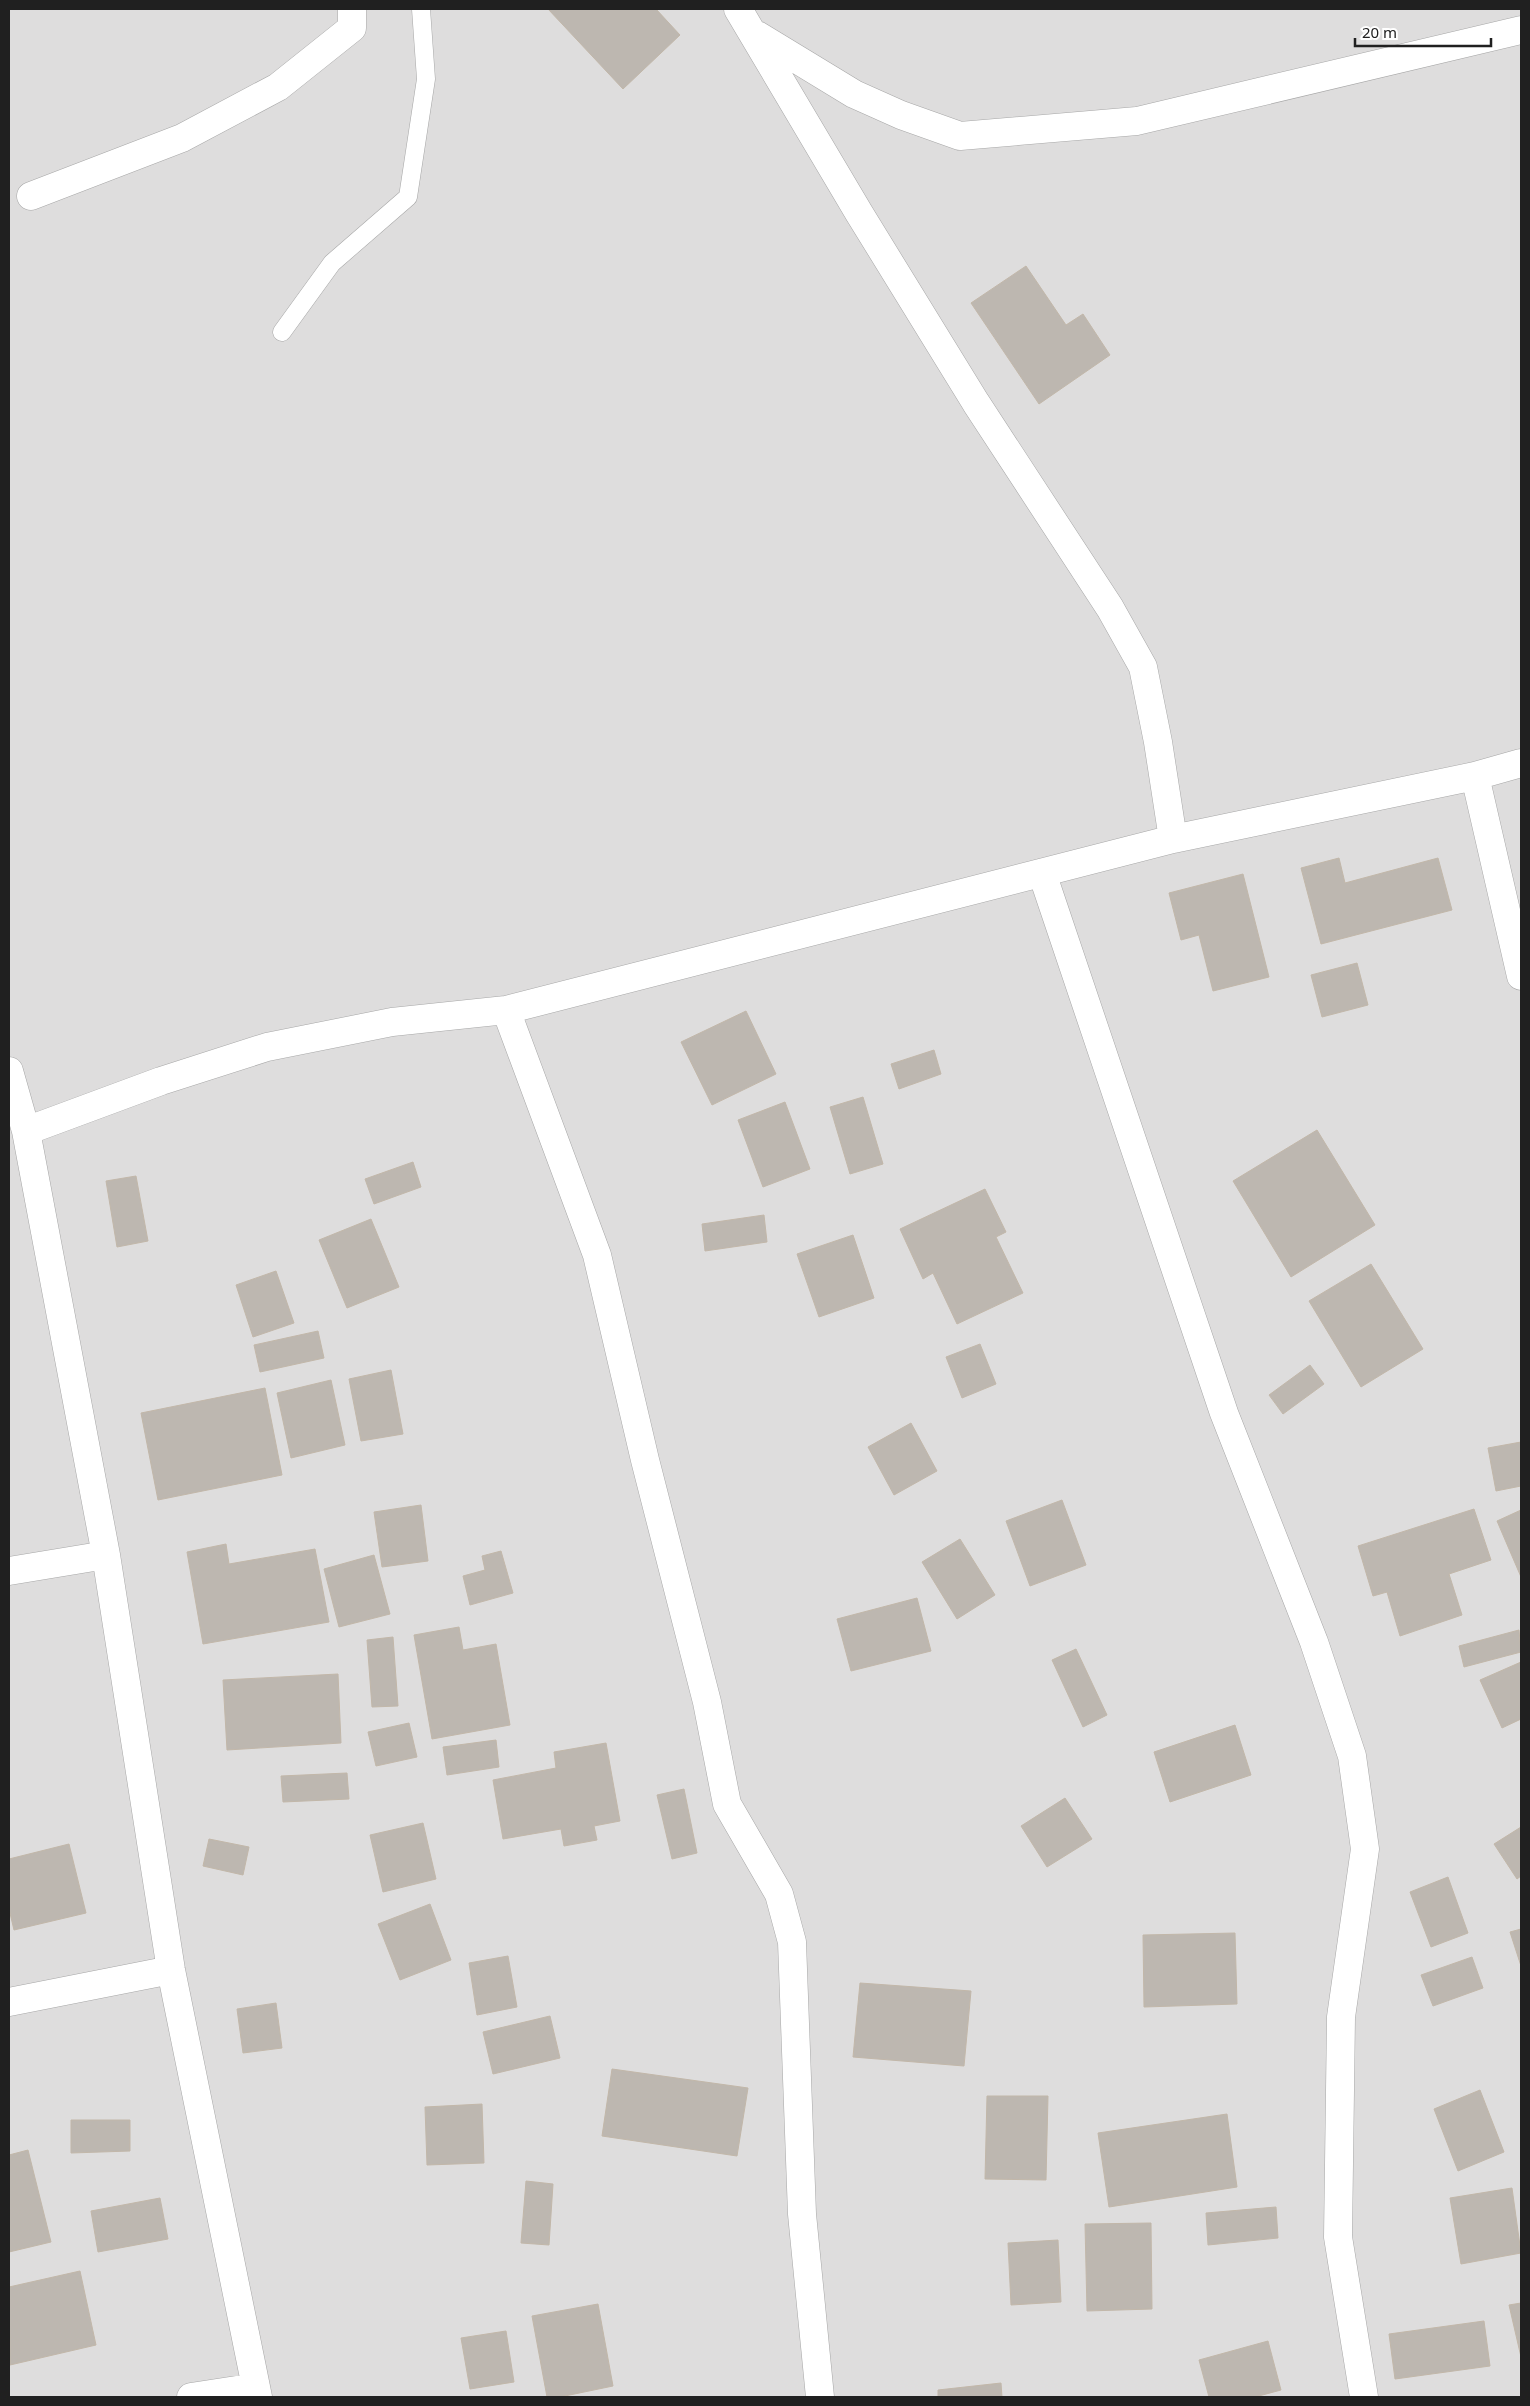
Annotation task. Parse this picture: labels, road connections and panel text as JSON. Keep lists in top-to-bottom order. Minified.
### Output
{"scale_bar":"20 m"}
